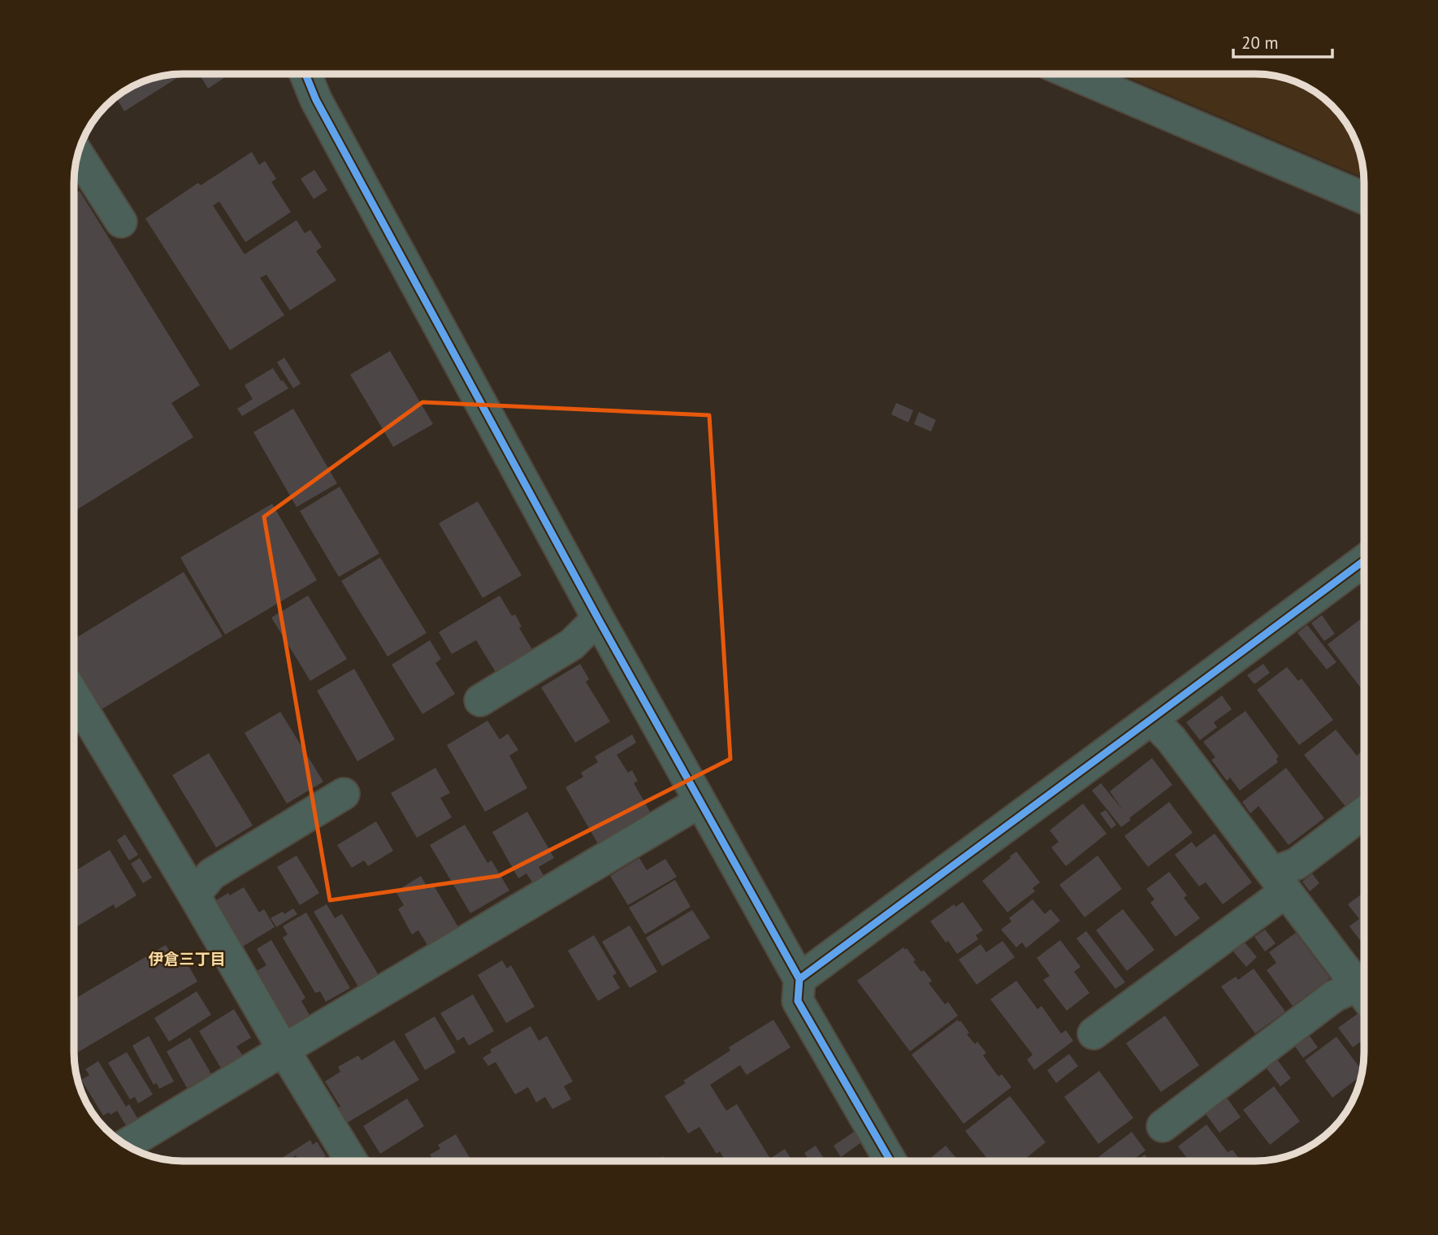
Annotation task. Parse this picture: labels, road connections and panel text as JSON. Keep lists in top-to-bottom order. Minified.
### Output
{"districts":["伊倉三丁目"],"scale_bar":"20 m"}
